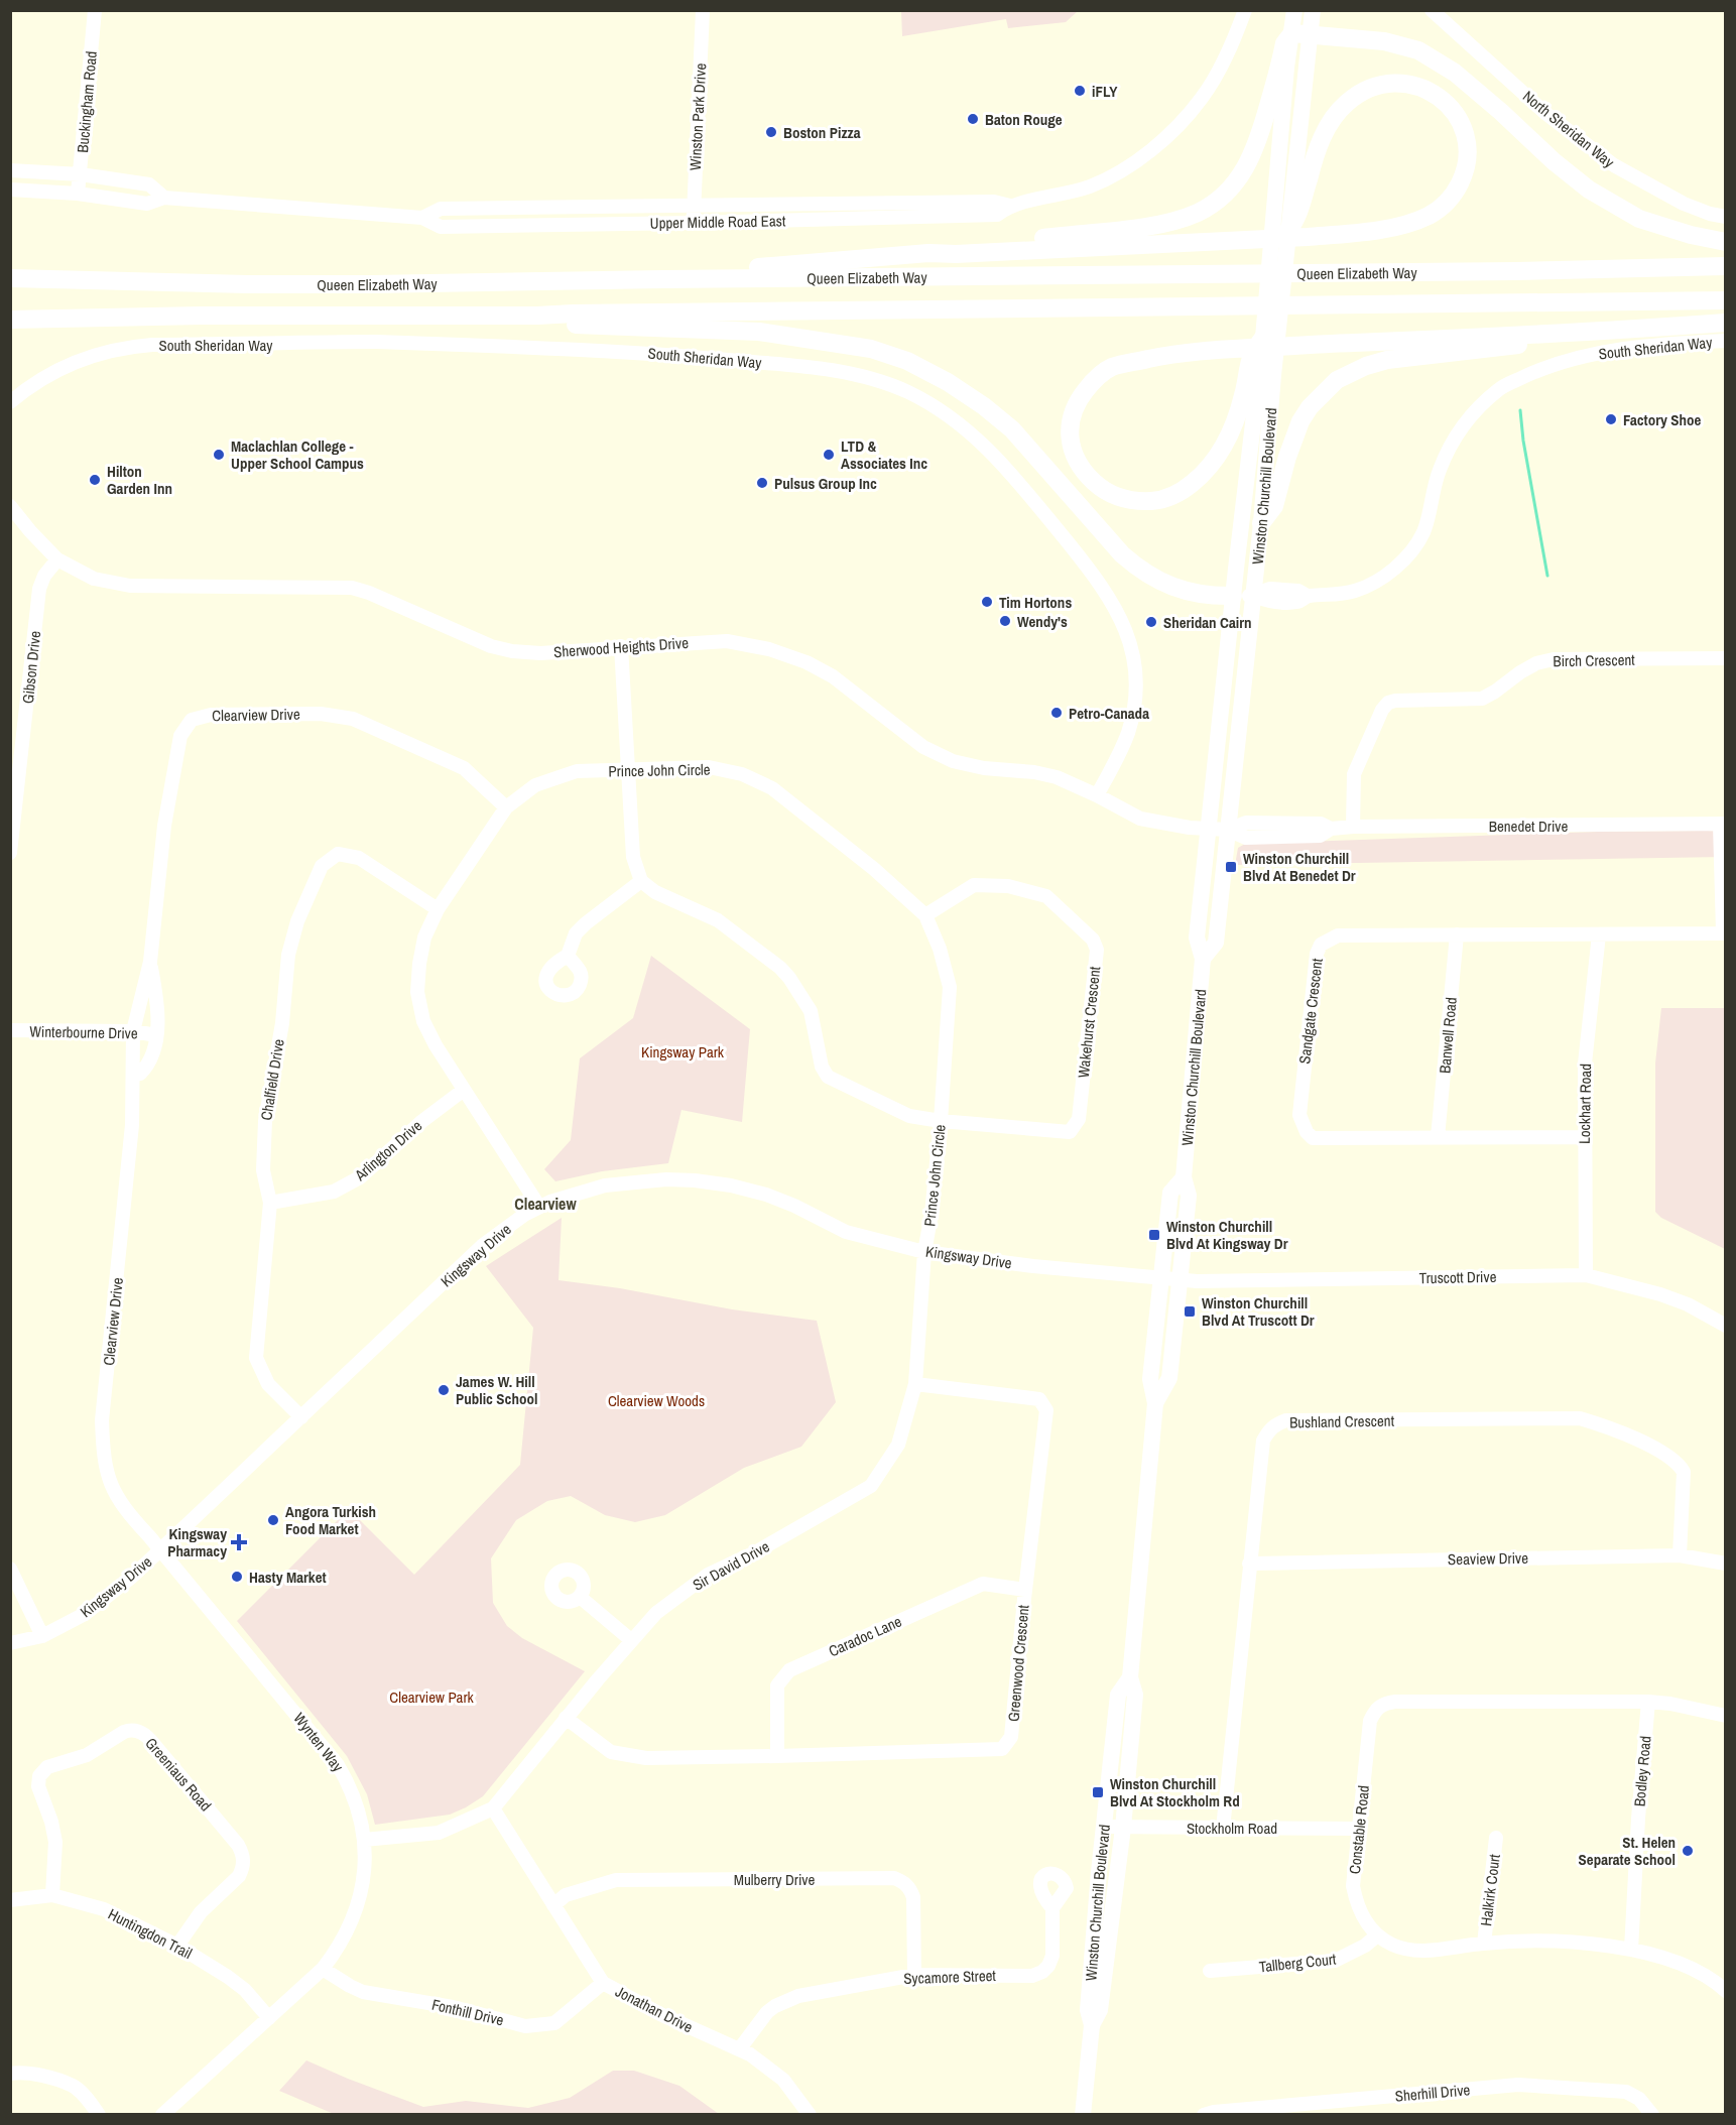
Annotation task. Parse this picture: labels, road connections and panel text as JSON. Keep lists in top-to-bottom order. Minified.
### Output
{"streets":{"highway":["Queen Elizabeth Way"],"main road":["Winston Churchill Boulevard"],"street":["Buckingham Road","Winston Park Drive","North Sheridan Way","Upper Middle Road East","South Sheridan Way","Sherwood Heights Drive","Birch Crescent","Gibson Drive","Clearview Drive","Prince John Circle","Benedet Drive","Sandgate Crescent","Wakehurst Crescent","Winterbourne Drive","Banwell Road","Chalfield Drive","Lockhart Road","Arlington Drive","Kingsway Drive","Truscott Drive","Bushland Crescent","Seaview Drive","Sir David Drive","Caradoc Lane","Greenwood Crescent","Wynten Way","Bodley Road","Greeniaus Road","Stockholm Road","Constable Road","Mulberry Drive","Halkirk Court","Huntingdon Trail","Tallberg Court","Sycamore Street","Jonathan Drive","Fonthill Drive","Sherhill Drive"]},"crossings":[["Buckingham Road","Upper Middle Road East"],["Winston Park Drive","Upper Middle Road East"],["South Sheridan Way","Winston Churchill Boulevard"],["South Sheridan Way","Sherwood Heights Drive"],["Winston Churchill Boulevard","Sherwood Heights Drive"],["Winston Churchill Boulevard","Benedet Drive"],["Winston Churchill Boulevard","Kingsway Drive"],["Winston Churchill Boulevard","Truscott Drive"],["Winston Churchill Boulevard","Stockholm Road"],["Sherwood Heights Drive","Gibson Drive"],["Sherwood Heights Drive","Benedet Drive"],["Birch Crescent","Benedet Drive"],["Clearview Drive","Prince John Circle"],["Clearview Drive","Winterbourne Drive"],["Clearview Drive","Kingsway Drive"],["Clearview Drive","Wynten Way"],["Prince John Circle","Wakehurst Crescent"],["Prince John Circle","Chalfield Drive"],["Prince John Circle","Arlington Drive"],["Prince John Circle","Kingsway Drive"],["Prince John Circle","Sir David Drive"],["Sandgate Crescent","Banwell Road"],["Sandgate Crescent","Lockhart Road"],["Chalfield Drive","Arlington Drive"],["Chalfield Drive","Kingsway Drive"],["Lockhart Road","Truscott Drive"],["Kingsway Drive","Truscott Drive"],["Kingsway Drive","Sir David Drive"],["Kingsway Drive","Wynten Way"],["Bushland Crescent","Seaview Drive"],["Bushland Crescent","Stockholm Road"],["Sir David Drive","Greenwood Crescent"],["Sir David Drive","Wynten Way"],["Sir David Drive","Jonathan Drive"],["Caradoc Lane","Greenwood Crescent"],["Wynten Way","Huntingdon Trail"],["Wynten Way","Fonthill Drive"],["Bodley Road","Constable Road"],["Greeniaus Road","Huntingdon Trail"],["Stockholm Road","Constable Road"],["Constable Road","Tallberg Court"],["Mulberry Drive","Sycamore Street"],["Mulberry Drive","Jonathan Drive"],["Sycamore Street","Jonathan Drive"],["Jonathan Drive","Fonthill Drive"]],"districts":["Clearview"],"parks":["Kingsway Park","Clearview Woods","Clearview Park"],"places":{"other":["iFLY","Baton Rouge","Boston Pizza","Factory Shoe","Maclachlan College - Upper School Campus","LTD & Associates Inc","Hilton Garden Inn","Pulsus Group Inc","Tim Hortons","Wendy's","Sheridan Cairn","Petro-Canada","James W. Hill Public School","Angora Turkish Food Market","Hasty Market","St. Helen Separate School"],"transit":["Winston Churchill Blvd At Benedet Dr","Winston Churchill Blvd At Kingsway Dr","Winston Churchill Blvd At Truscott Dr","Winston Churchill Blvd At Stockholm Rd"],"health":["Kingsway Pharmacy"]}}
